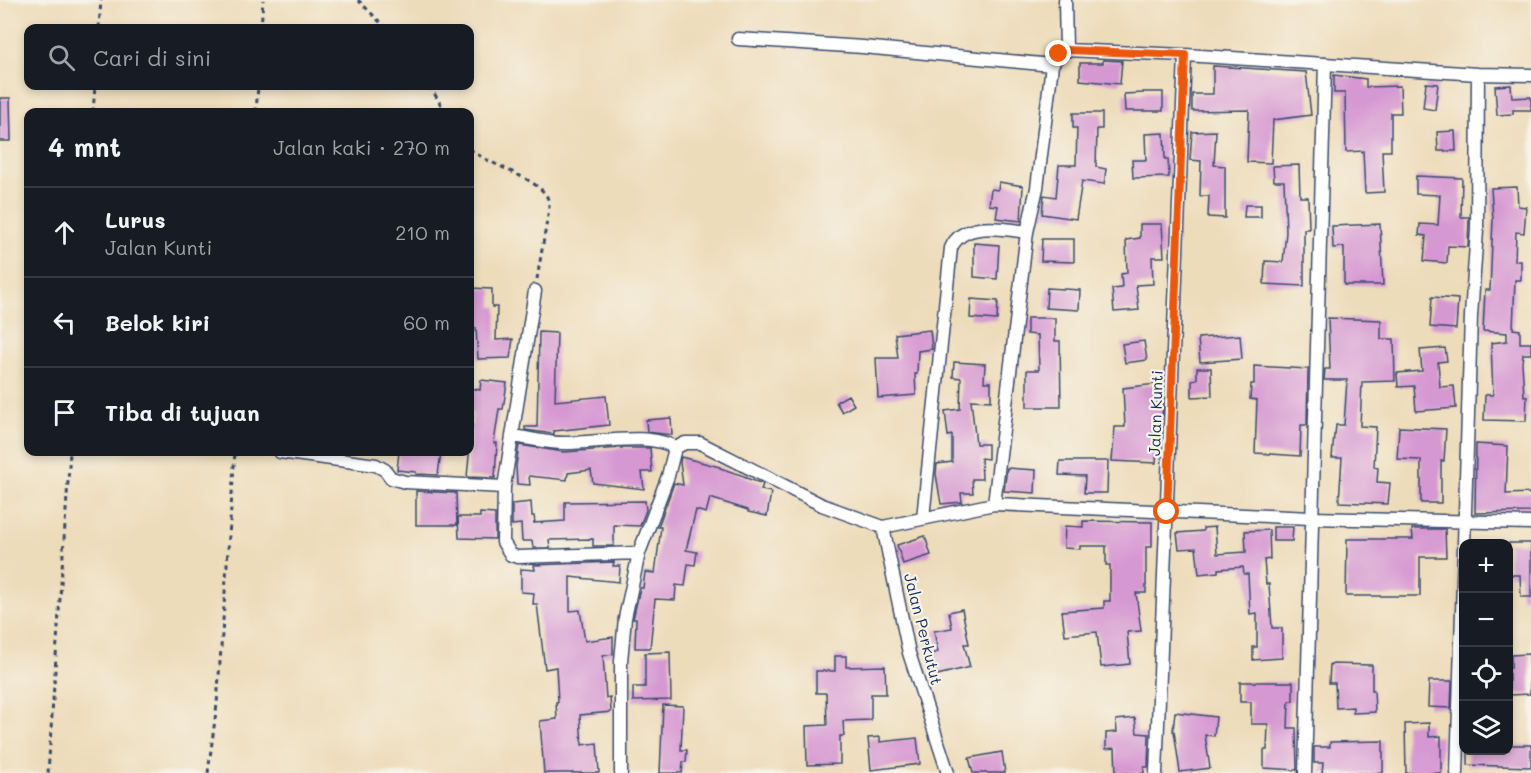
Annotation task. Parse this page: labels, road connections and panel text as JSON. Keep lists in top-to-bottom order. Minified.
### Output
{"streets":{"street":["Jalan Kunti","Jalan Perkutut"]},"page":{"search":"Cari di sini","heading":["4 mnt","Jalan kaki · 270 m"],"list":[["Lurus","Jalan Kunti","210 m"],["Belok kiri","60 m"],"Tiba di tujuan"],"map_buttons":["+","−"]}}
